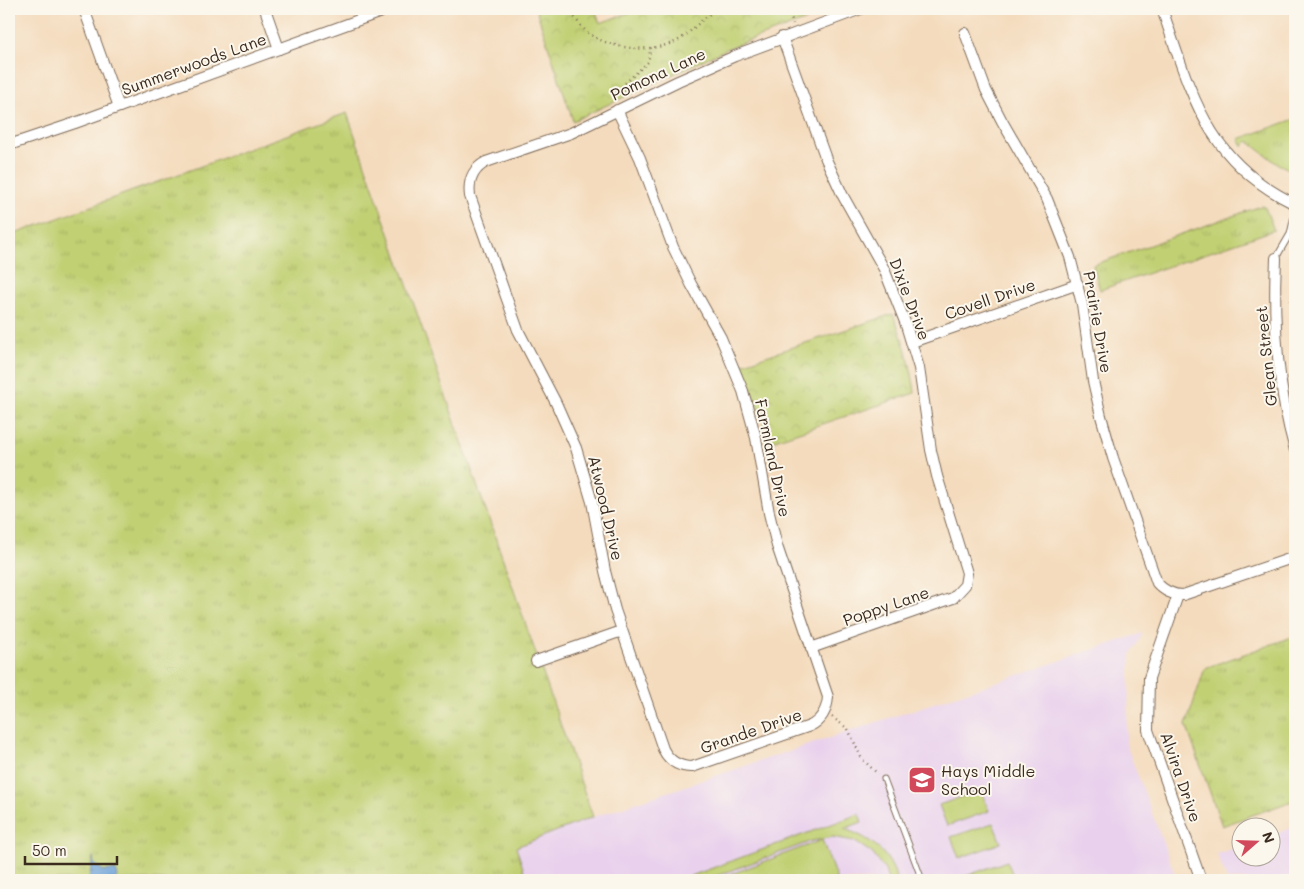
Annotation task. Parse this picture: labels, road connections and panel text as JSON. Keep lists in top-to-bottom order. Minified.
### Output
{"streets":{"street":["Summerwoods Lane","Pomona Lane","Dixie Drive","Covell Drive","Prairie Drive","Glean Street","Farmland Drive","Atwood Drive","Poppy Lane","Grande Drive","Alvira Drive"]},"crossings":[["Pomona Lane","Dixie Drive"],["Pomona Lane","Farmland Drive"],["Pomona Lane","Atwood Drive"],["Dixie Drive","Covell Drive"],["Dixie Drive","Poppy Lane"],["Covell Drive","Prairie Drive"],["Prairie Drive","Alvira Drive"],["Farmland Drive","Poppy Lane"],["Farmland Drive","Grande Drive"],["Atwood Drive","Grande Drive"]],"places":{"school or university":["Hays Middle School"]},"scale_bar":"50 m","north":"right"}
